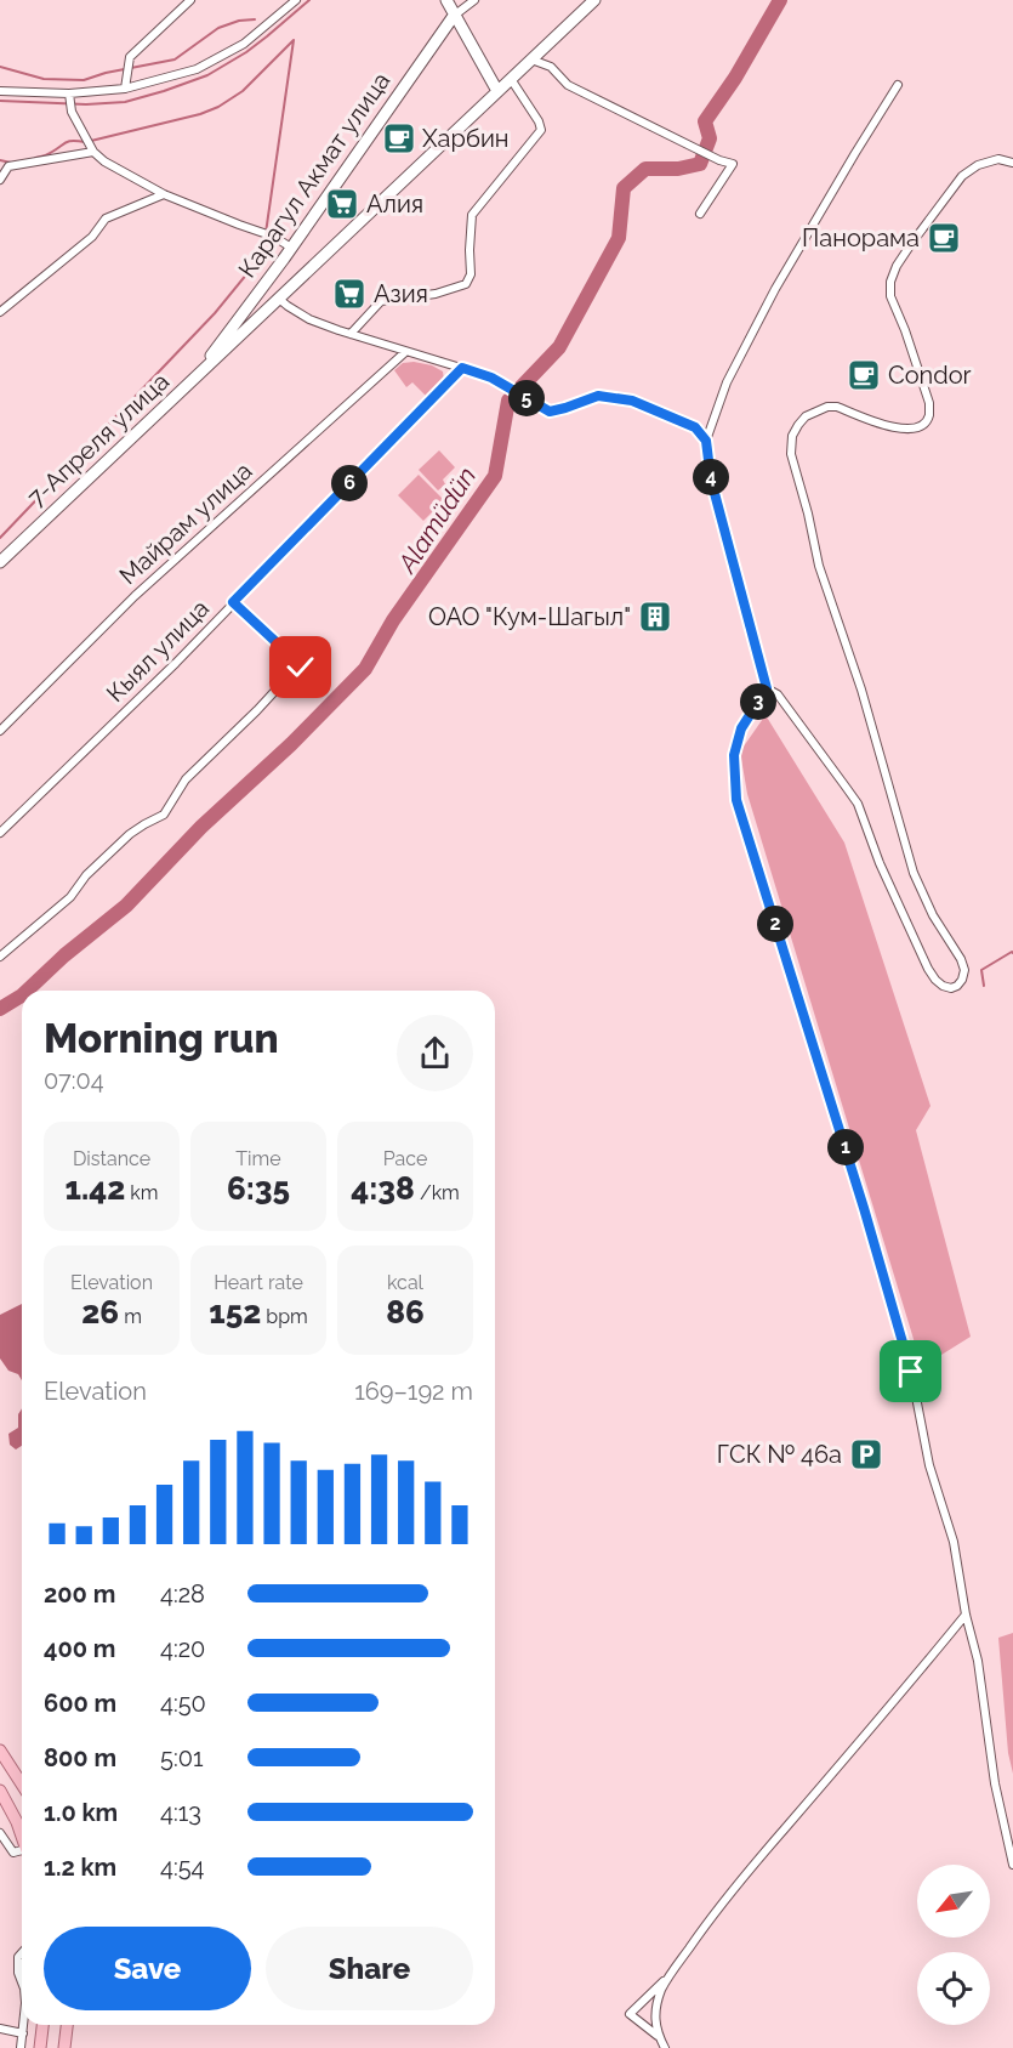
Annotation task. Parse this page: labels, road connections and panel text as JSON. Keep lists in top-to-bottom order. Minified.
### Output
{"streets":{"main road":["Карагул Акмат улица","7-Апреля улица"],"street":["Майрам улица","Кыял улица"]},"crossings":[["Карагул Акмат улица","7-Апреля улица"]],"water":["Alamüdün"],"places":{"cafe":["Харбин","Панорама","Condor"],"supermarket":["Алия","Азия"],"building":["ОАО \"Кум-Шагыл\""],"parking":["ГСК № 46а"]},"north":"bottom left","page":{"pins":["5","4","6","3","2","1"],"heading":["Morning run","07:04"],"stats":[["Distance","1.42 km"],["Time","6:35"],["Pace","4:38 /km"],["Elevation","26 m"],["Heart rate","152 bpm"],["kcal","86"]],"chart":["Elevation","169–192 m"],"list":[{"name":"200 m","note":"4:28"},{"name":"400 m","note":"4:20"},{"name":"600 m","note":"4:50"},{"name":"800 m","note":"5:01"},{"name":"1.0 km","note":"4:13"},{"name":"1.2 km","note":"4:54"}],"buttons":["Save","Share"]}}
